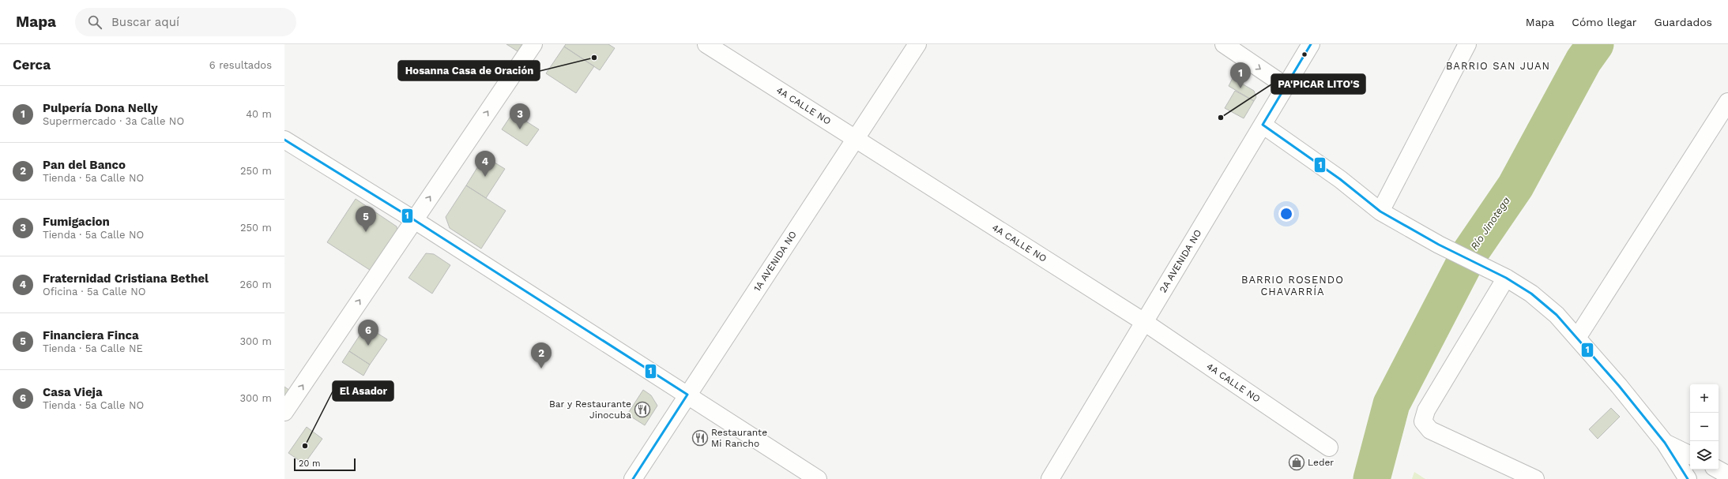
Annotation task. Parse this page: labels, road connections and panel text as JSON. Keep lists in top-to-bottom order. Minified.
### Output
{"streets":{"street":["4A CALLE NO","1A AVENIDA NO","2A AVENIDA NO"]},"crossings":[["4A CALLE NO","1A AVENIDA NO"],["4A CALLE NO","2A AVENIDA NO"]],"districts":["BARRIO SAN JUAN","BARRIO ROSENDO CHAVARRÍA"],"water":["Río Jinotega"],"places":{"other":["Hosanna Casa de Oración","PA'PICAR LITO'S","El Asador"],"restaurant":["Bar y Restaurante Jinocuba","Restaurante Mi Rancho"],"shop":["Leder"]},"lines":["transit line 1"],"scale_bar":"20 m","page":{"header":"Mapa","search":"Buscar aquí","nav":["Mapa","Cómo llegar","Guardados"],"heading":["Cerca","6 resultados"],"pins":["1","3","4","5","6","2"],"list":[{"mark":"1","name":"Pulpería Dona Nelly","note":"Supermercado · 3a Calle NO","value":"40 m"},{"mark":"2","name":"Pan del Banco","note":"Tienda · 5a Calle NO","value":"250 m"},{"mark":"3","name":"Fumigacion","note":"Tienda · 5a Calle NO","value":"250 m"},{"mark":"4","name":"Fraternidad Cristiana Bethel","note":"Oficina · 5a Calle NO","value":"260 m"},{"mark":"5","name":"Financiera Finca","note":"Tienda · 5a Calle NE","value":"300 m"},{"mark":"6","name":"Casa Vieja","note":"Tienda · 5a Calle NO","value":"300 m"}],"map_buttons":["+","−"],"scale":"20 m"}}
